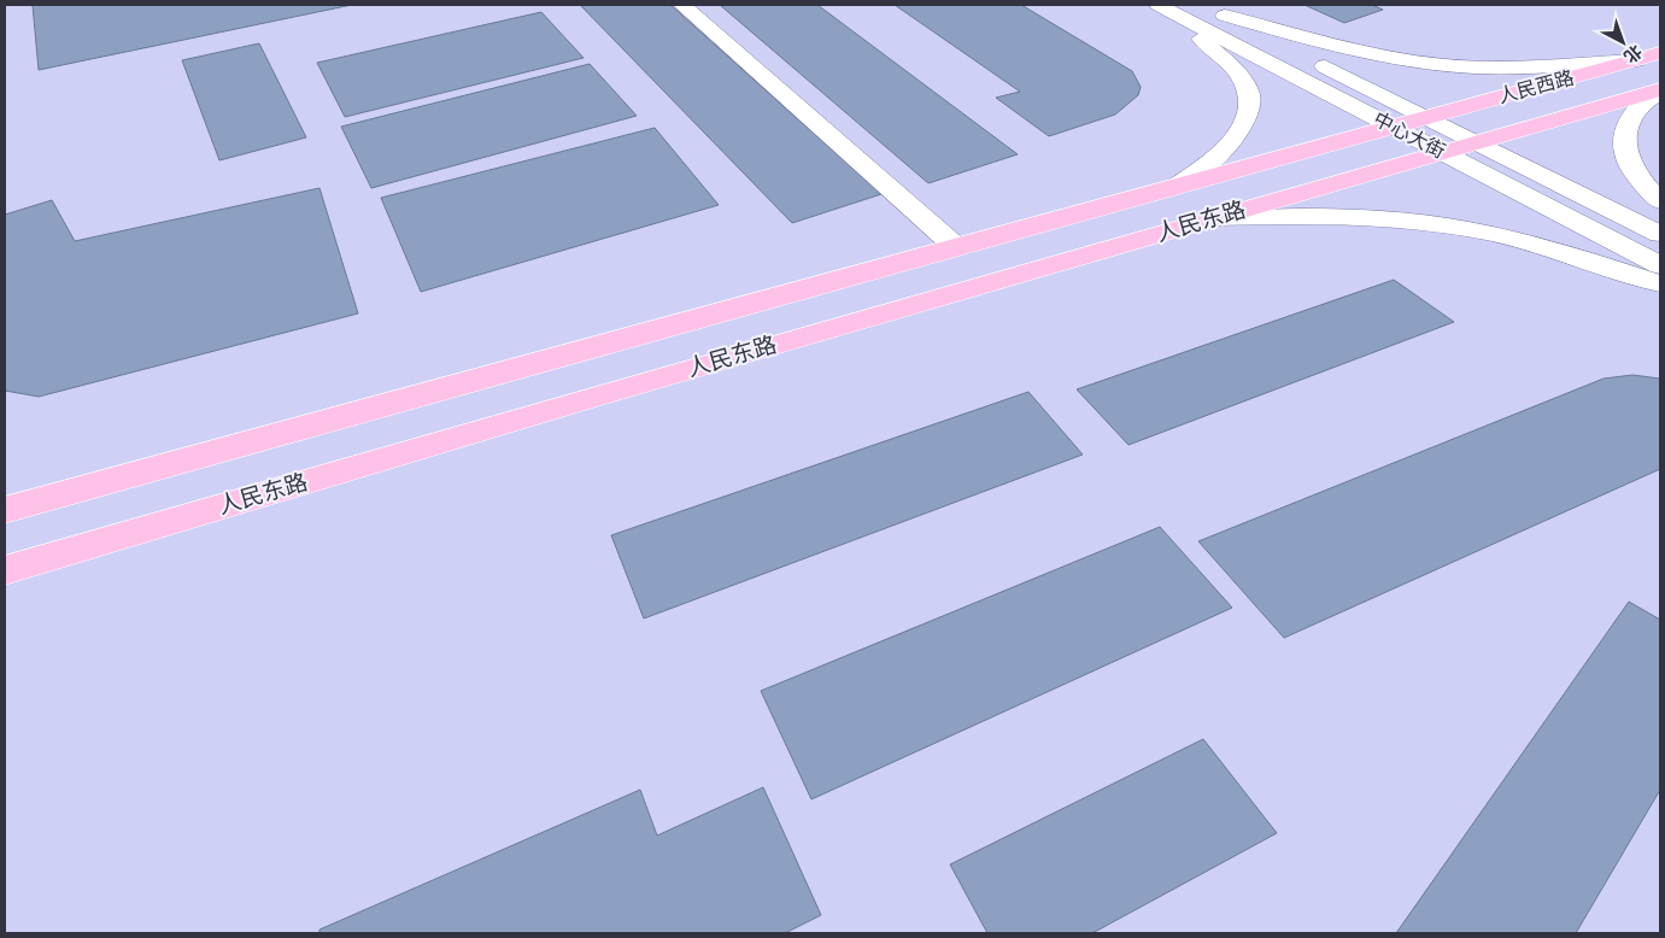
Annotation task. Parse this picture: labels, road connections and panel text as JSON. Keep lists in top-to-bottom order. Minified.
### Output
{"streets":{"main road":["人民西路","中心大街","人民东路"]},"crossings":[["人民西路","中心大街"],["人民西路","人民东路"],["中心大街","人民东路"]],"north":"bottom right"}
